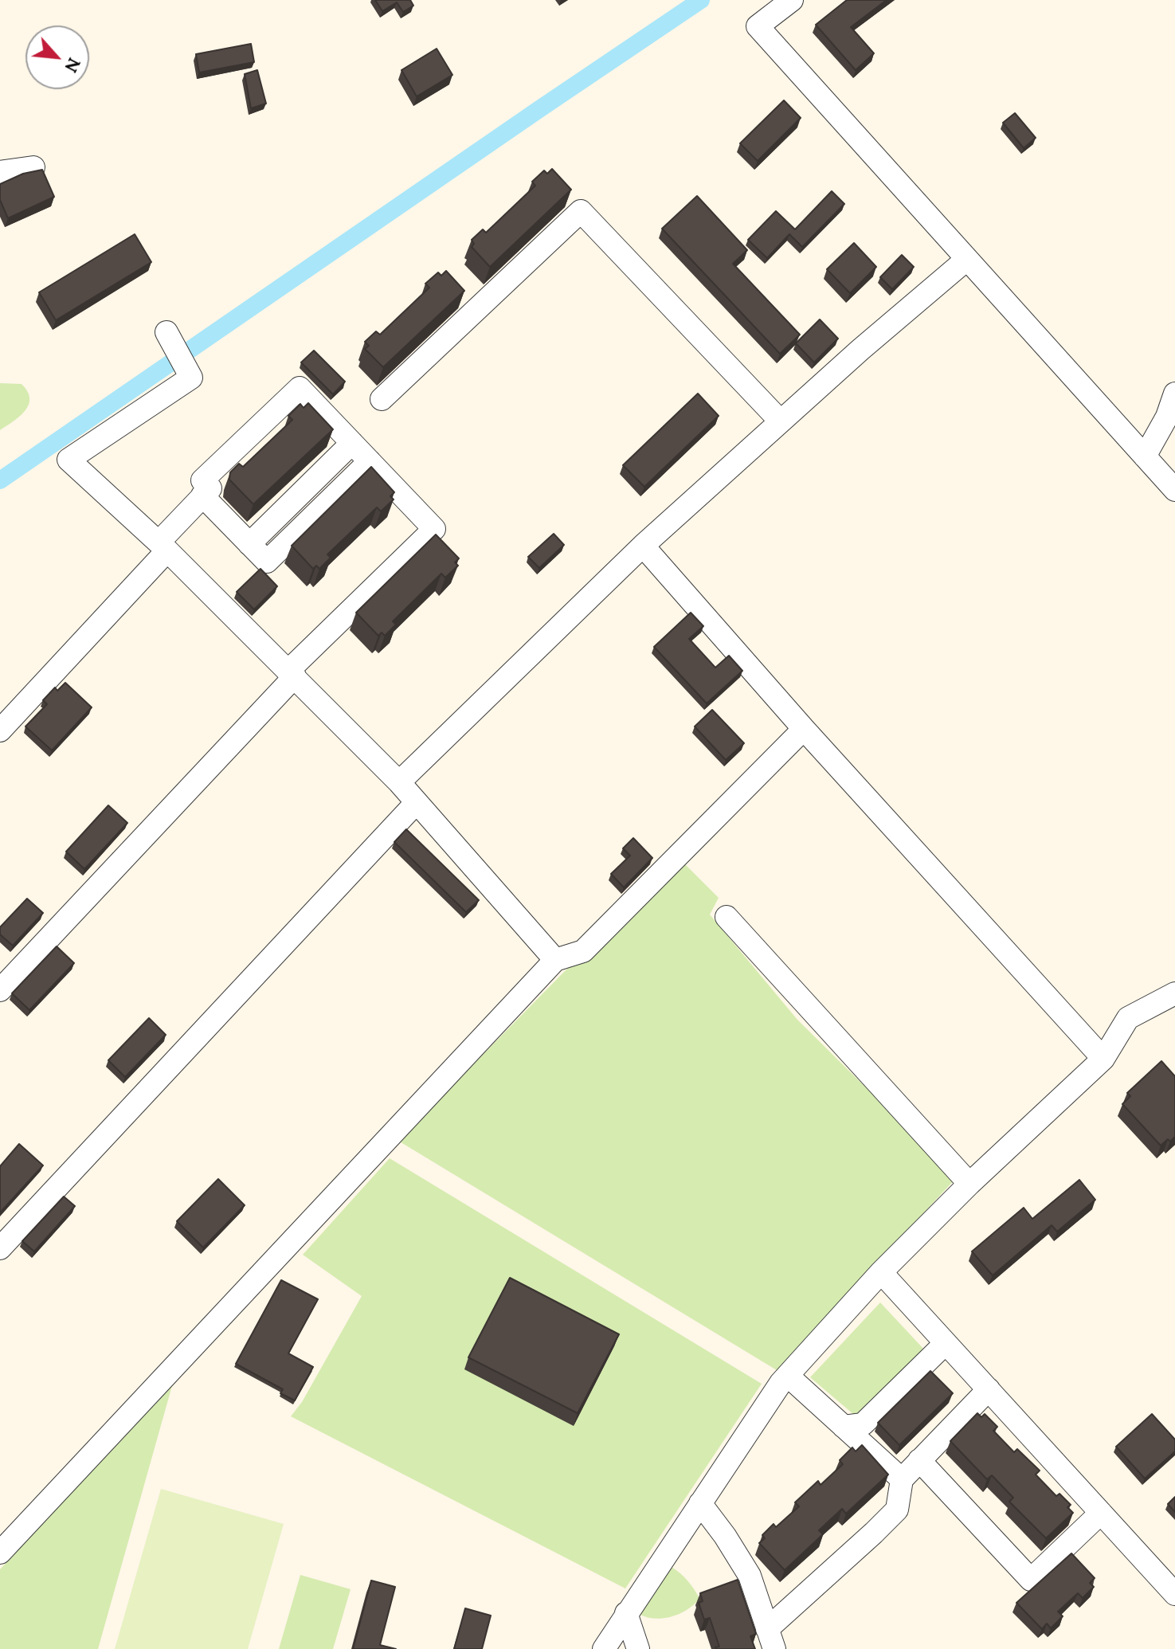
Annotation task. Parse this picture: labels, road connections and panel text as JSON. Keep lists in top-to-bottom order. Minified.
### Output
{"north":"bottom right"}
